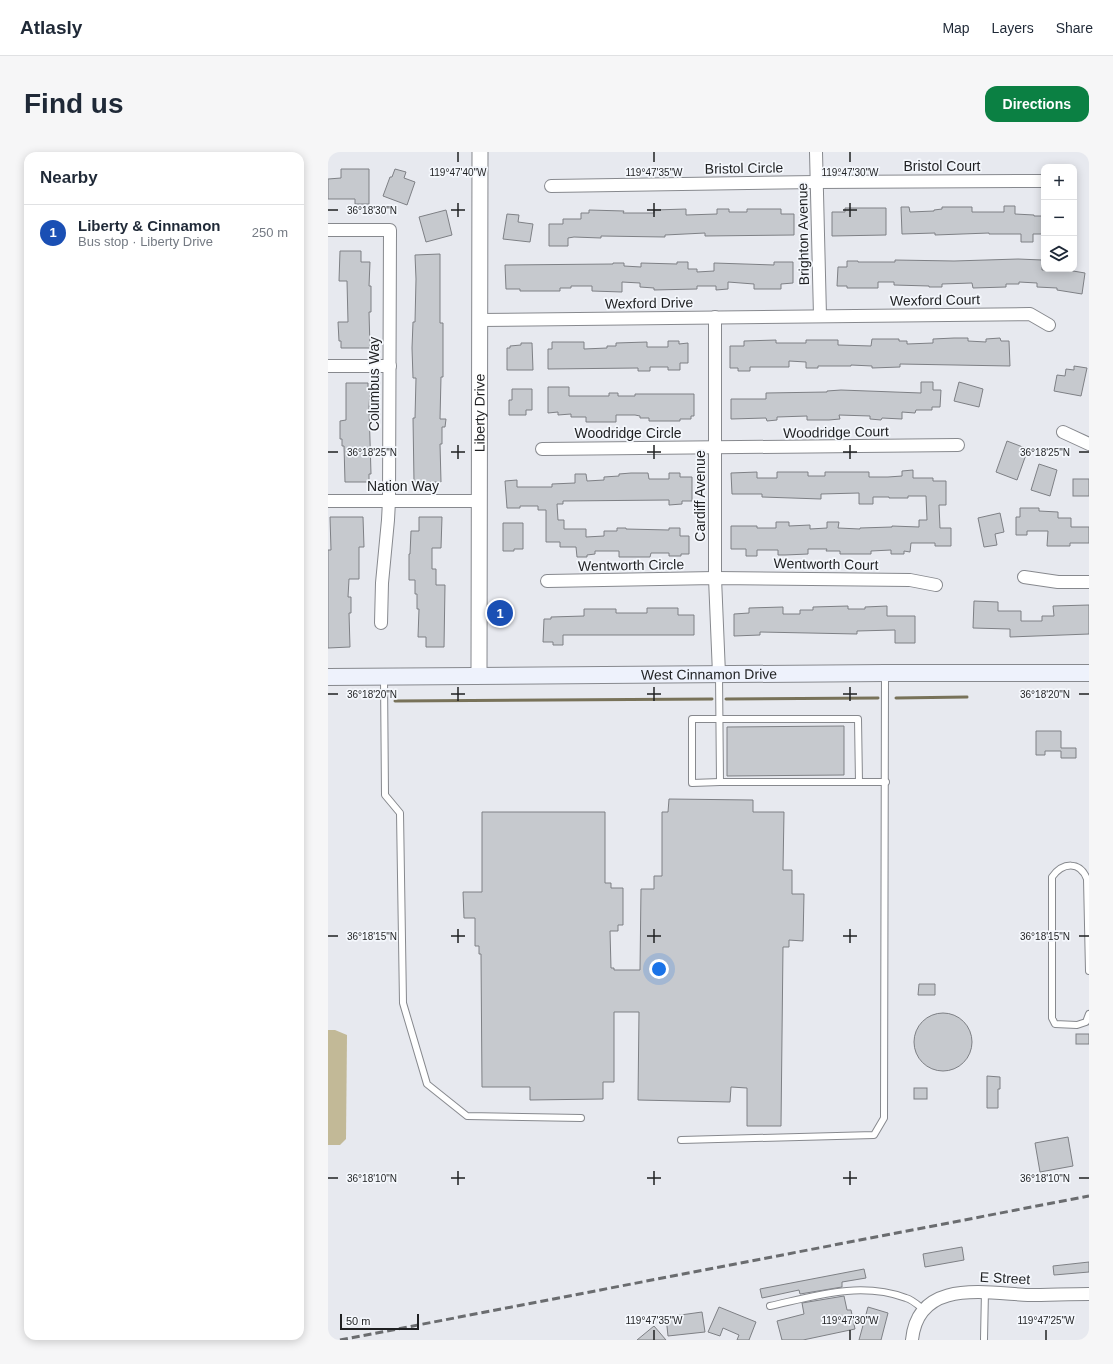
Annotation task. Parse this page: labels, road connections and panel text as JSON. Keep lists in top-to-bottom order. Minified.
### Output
{"streets":{"main road":["West Cinnamon Drive"],"street":["Bristol Court","Bristol Circle","Brighton Avenue","Wexford Court","Wexford Drive","Columbus Way","Liberty Drive","Woodridge Court","Woodridge Circle","Nation Way","Cardiff Avenue","Wentworth Court","Wentworth Circle","E Street"]},"crossings":[["Bristol Court","Bristol Circle"],["Bristol Court","Brighton Avenue"],["Bristol Circle","Brighton Avenue"],["Brighton Avenue","Wexford Court"],["Brighton Avenue","Wexford Drive"],["Wexford Court","Wexford Drive"],["Wexford Drive","Liberty Drive"],["Wexford Drive","Cardiff Avenue"],["Columbus Way","Nation Way"],["Liberty Drive","Nation Way"],["Liberty Drive","West Cinnamon Drive"],["Woodridge Court","Woodridge Circle"],["Woodridge Court","Cardiff Avenue"],["Woodridge Circle","Cardiff Avenue"],["Cardiff Avenue","Wentworth Court"],["Cardiff Avenue","Wentworth Circle"],["Cardiff Avenue","West Cinnamon Drive"],["Wentworth Court","Wentworth Circle"]],"scale_bar":"50 m","page":{"header":"Atlasly","nav":["Map","Layers","Share"],"buttons":"Directions","title":"Find us","heading":"Nearby","map_buttons":["+","−"],"list":[{"mark":"1","name":"Liberty & Cinnamon","note":"Bus stop · Liberty Drive","value":"250 m"}],"pins":"1","scale":"50 m"},"coordinates":["119°47'40\"W","119°47'35\"W","119°47'30\"W","36°18'30\"N","36°18'25\"N","36°18'20\"N","36°18'15\"N","36°18'10\"N","119°47'25\"W"]}
